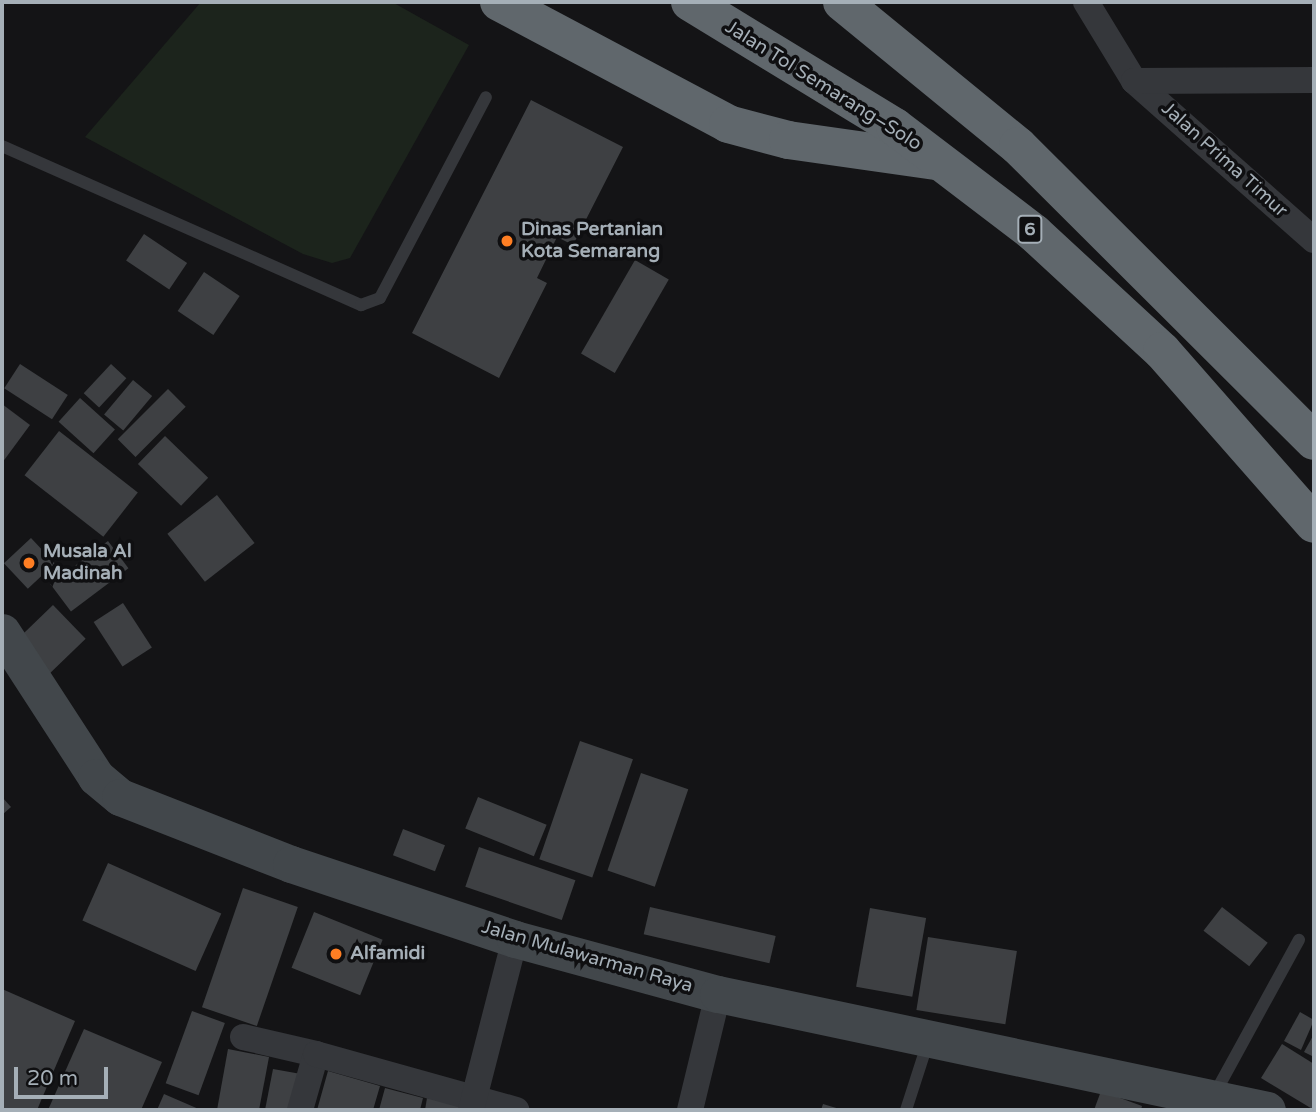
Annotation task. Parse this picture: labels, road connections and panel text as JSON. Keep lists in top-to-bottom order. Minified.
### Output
{"streets":{"highway":["Jalan Tol Semarang–Solo","6"],"main road":["Jalan Mulawarman Raya"],"street":["Jalan Prima Timur"]},"places":["Dinas Pertanian Kota Semarang","Musala Al Madinah","Alfamidi"],"scale_bar":"20 m"}
